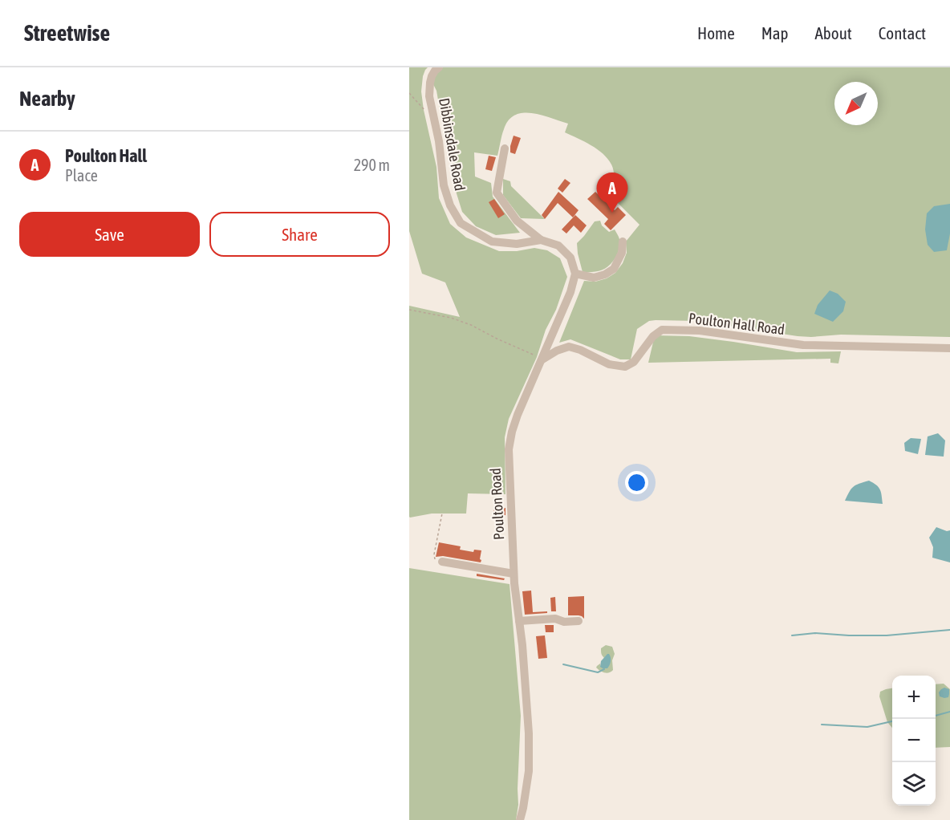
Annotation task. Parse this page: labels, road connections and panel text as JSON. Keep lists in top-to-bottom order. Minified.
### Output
{"streets":{"street":["Dibbinsdale Road","Poulton Hall Road","Poulton Road"]},"crossings":[["Poulton Hall Road","Poulton Road"]],"north":"bottom left","page":{"header":"Streetwise","nav":["Home","Map","About","Contact"],"heading":"Nearby","list":[{"mark":"A","name":"Poulton Hall","note":"Place","value":"290 m"}],"pins":"A","buttons":["Save","Share"],"map_buttons":["+","−"]}}
